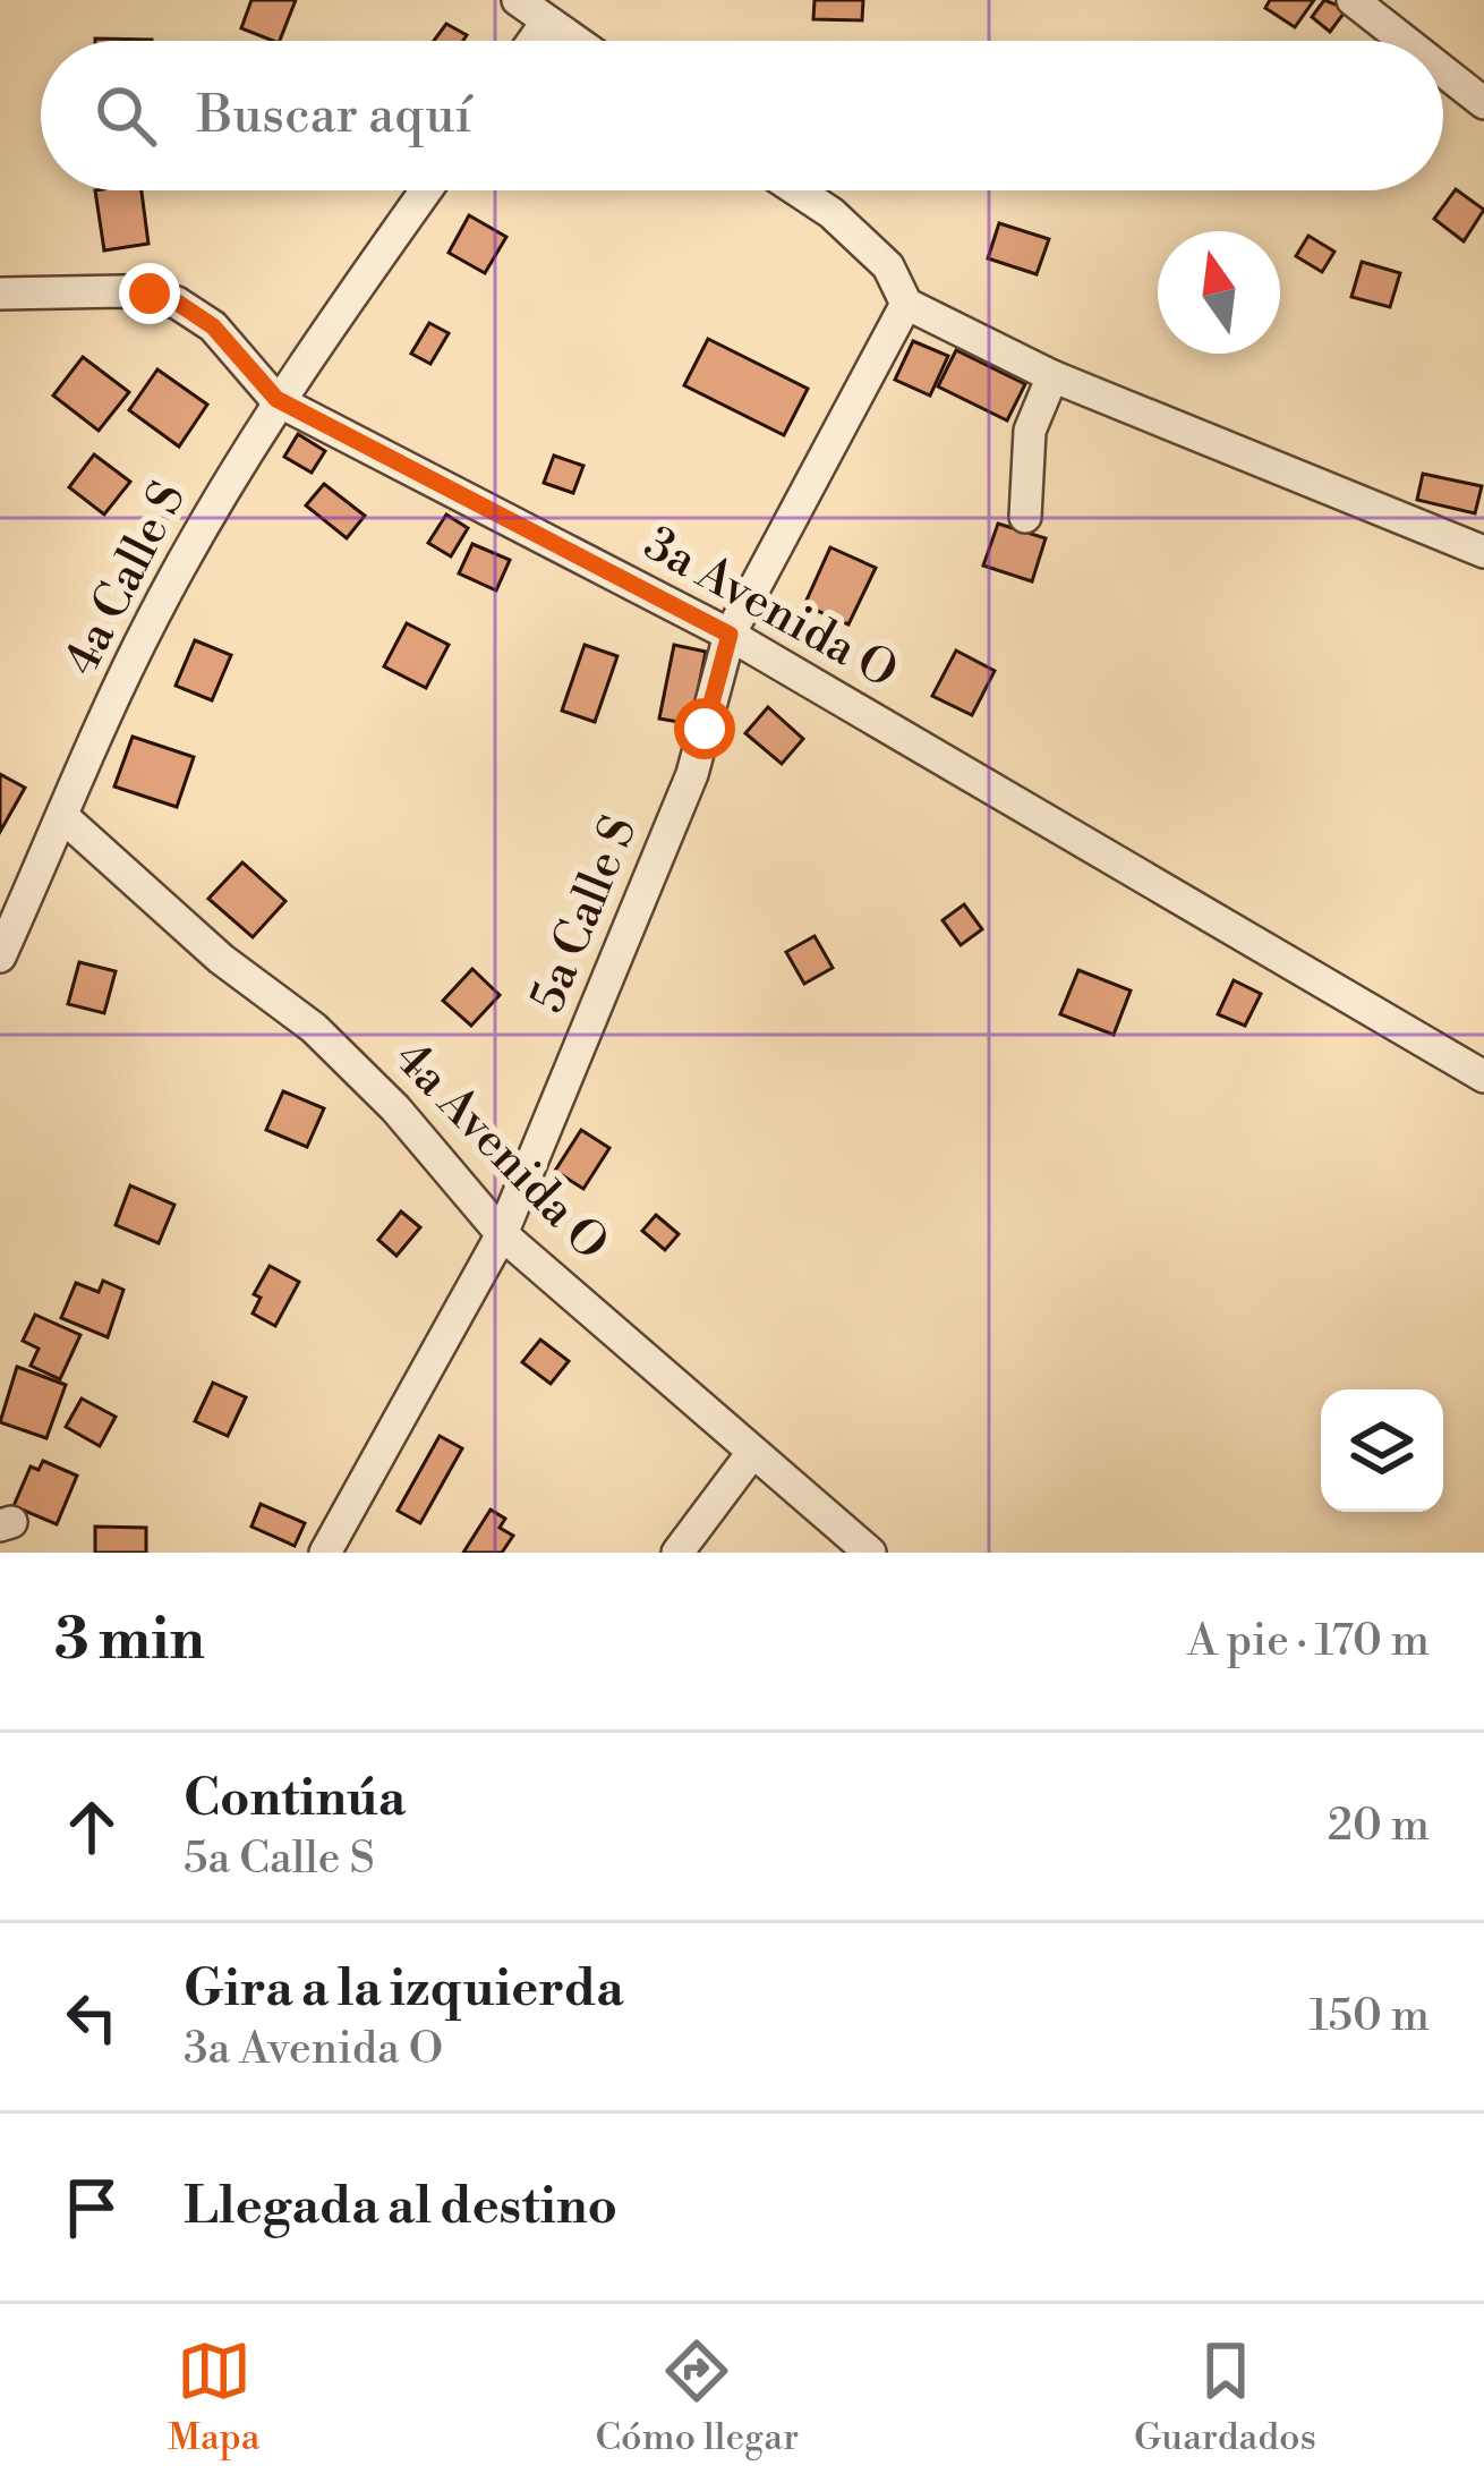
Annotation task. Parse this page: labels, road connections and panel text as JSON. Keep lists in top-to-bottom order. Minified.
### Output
{"streets":{"street":["4a Calle S","3a Avenida O","5a Calle S","4a Avenida O"]},"crossings":[["4a Calle S","3a Avenida O"],["4a Calle S","4a Avenida O"],["3a Avenida O","5a Calle S"],["5a Calle S","4a Avenida O"]],"north":"top","page":{"search":"Buscar aquí","heading":["3 min","A pie · 170 m"],"list":[["Continúa","5a Calle S","20 m"],["Gira a la izquierda","3a Avenida O","150 m"],"Llegada al destino"],"nav":["Mapa","Cómo llegar","Guardados"]}}
